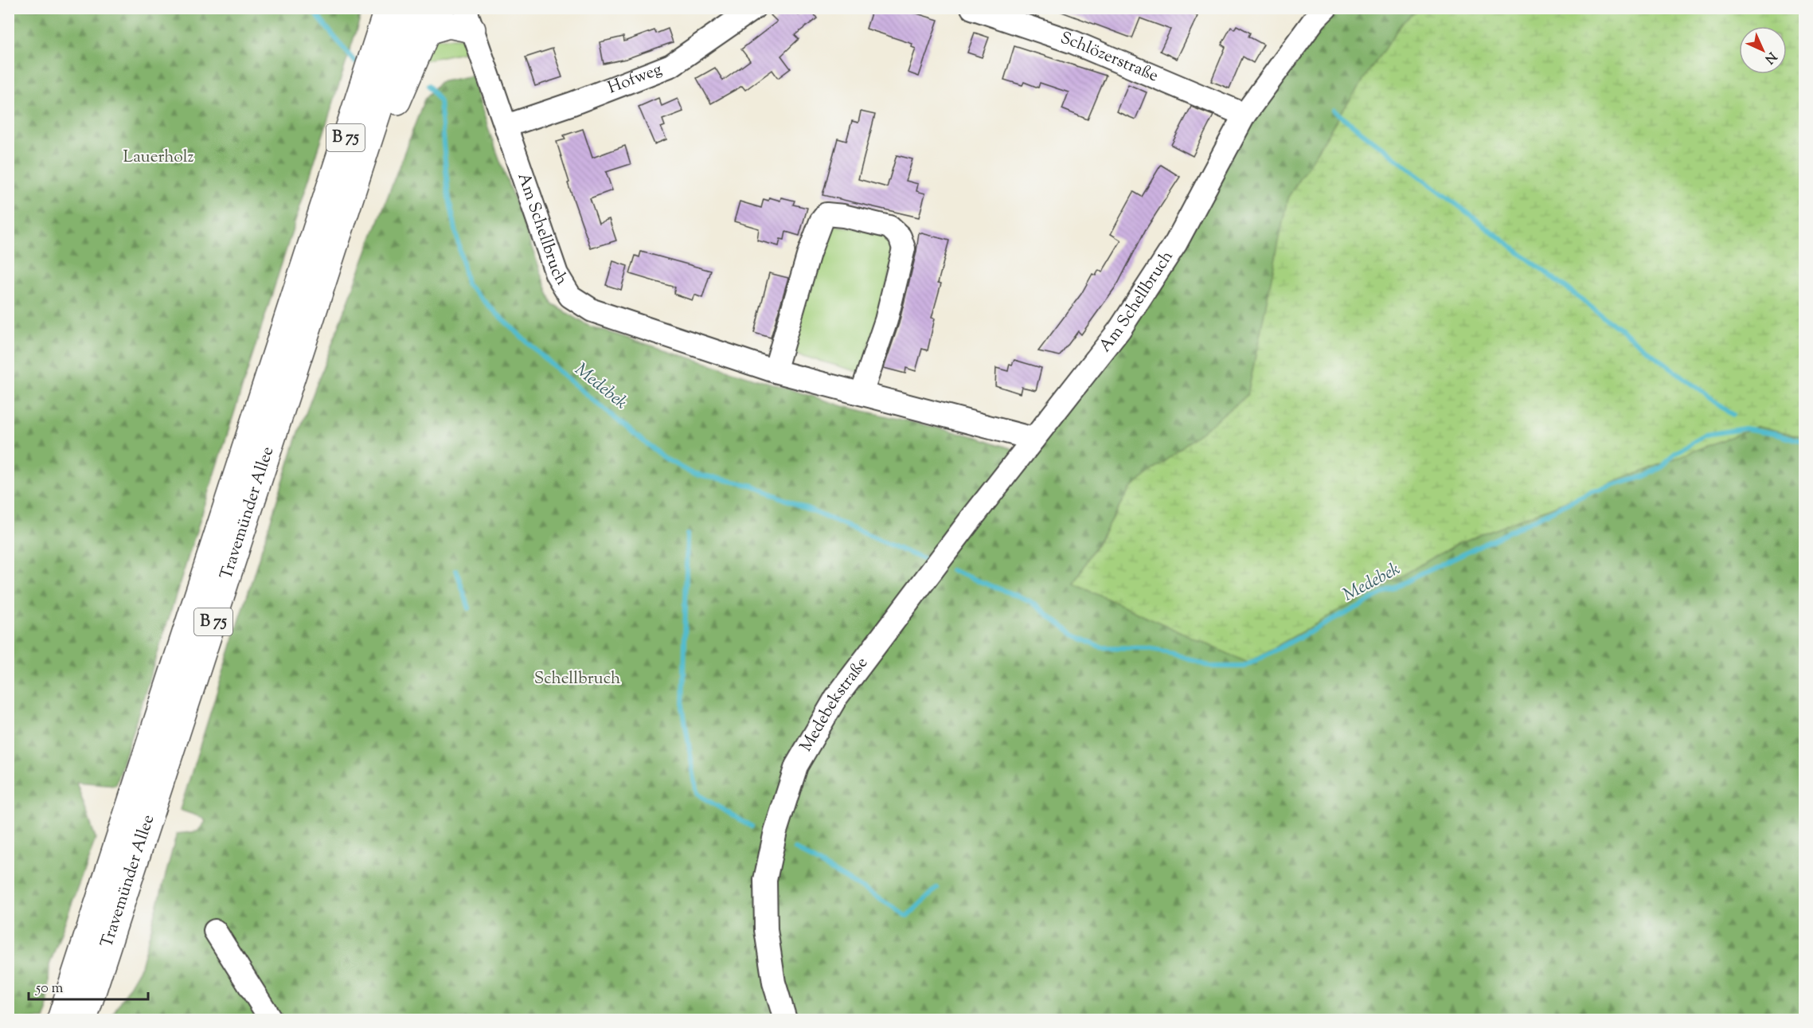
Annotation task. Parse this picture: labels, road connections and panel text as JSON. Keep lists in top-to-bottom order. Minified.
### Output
{"streets":{"highway":["B 75","Travemünder Allee"],"street":["Schlözerstraße","Hofweg","Am Schellbruch","Medebekstraße"]},"crossings":[["Schlözerstraße","Am Schellbruch"],["Hofweg","Am Schellbruch"],["Am Schellbruch","Medebekstraße"]],"water":["Medebek"],"parks":["Lauerholz","Schellbruch"],"scale_bar":"50 m","north":"bottom right"}
